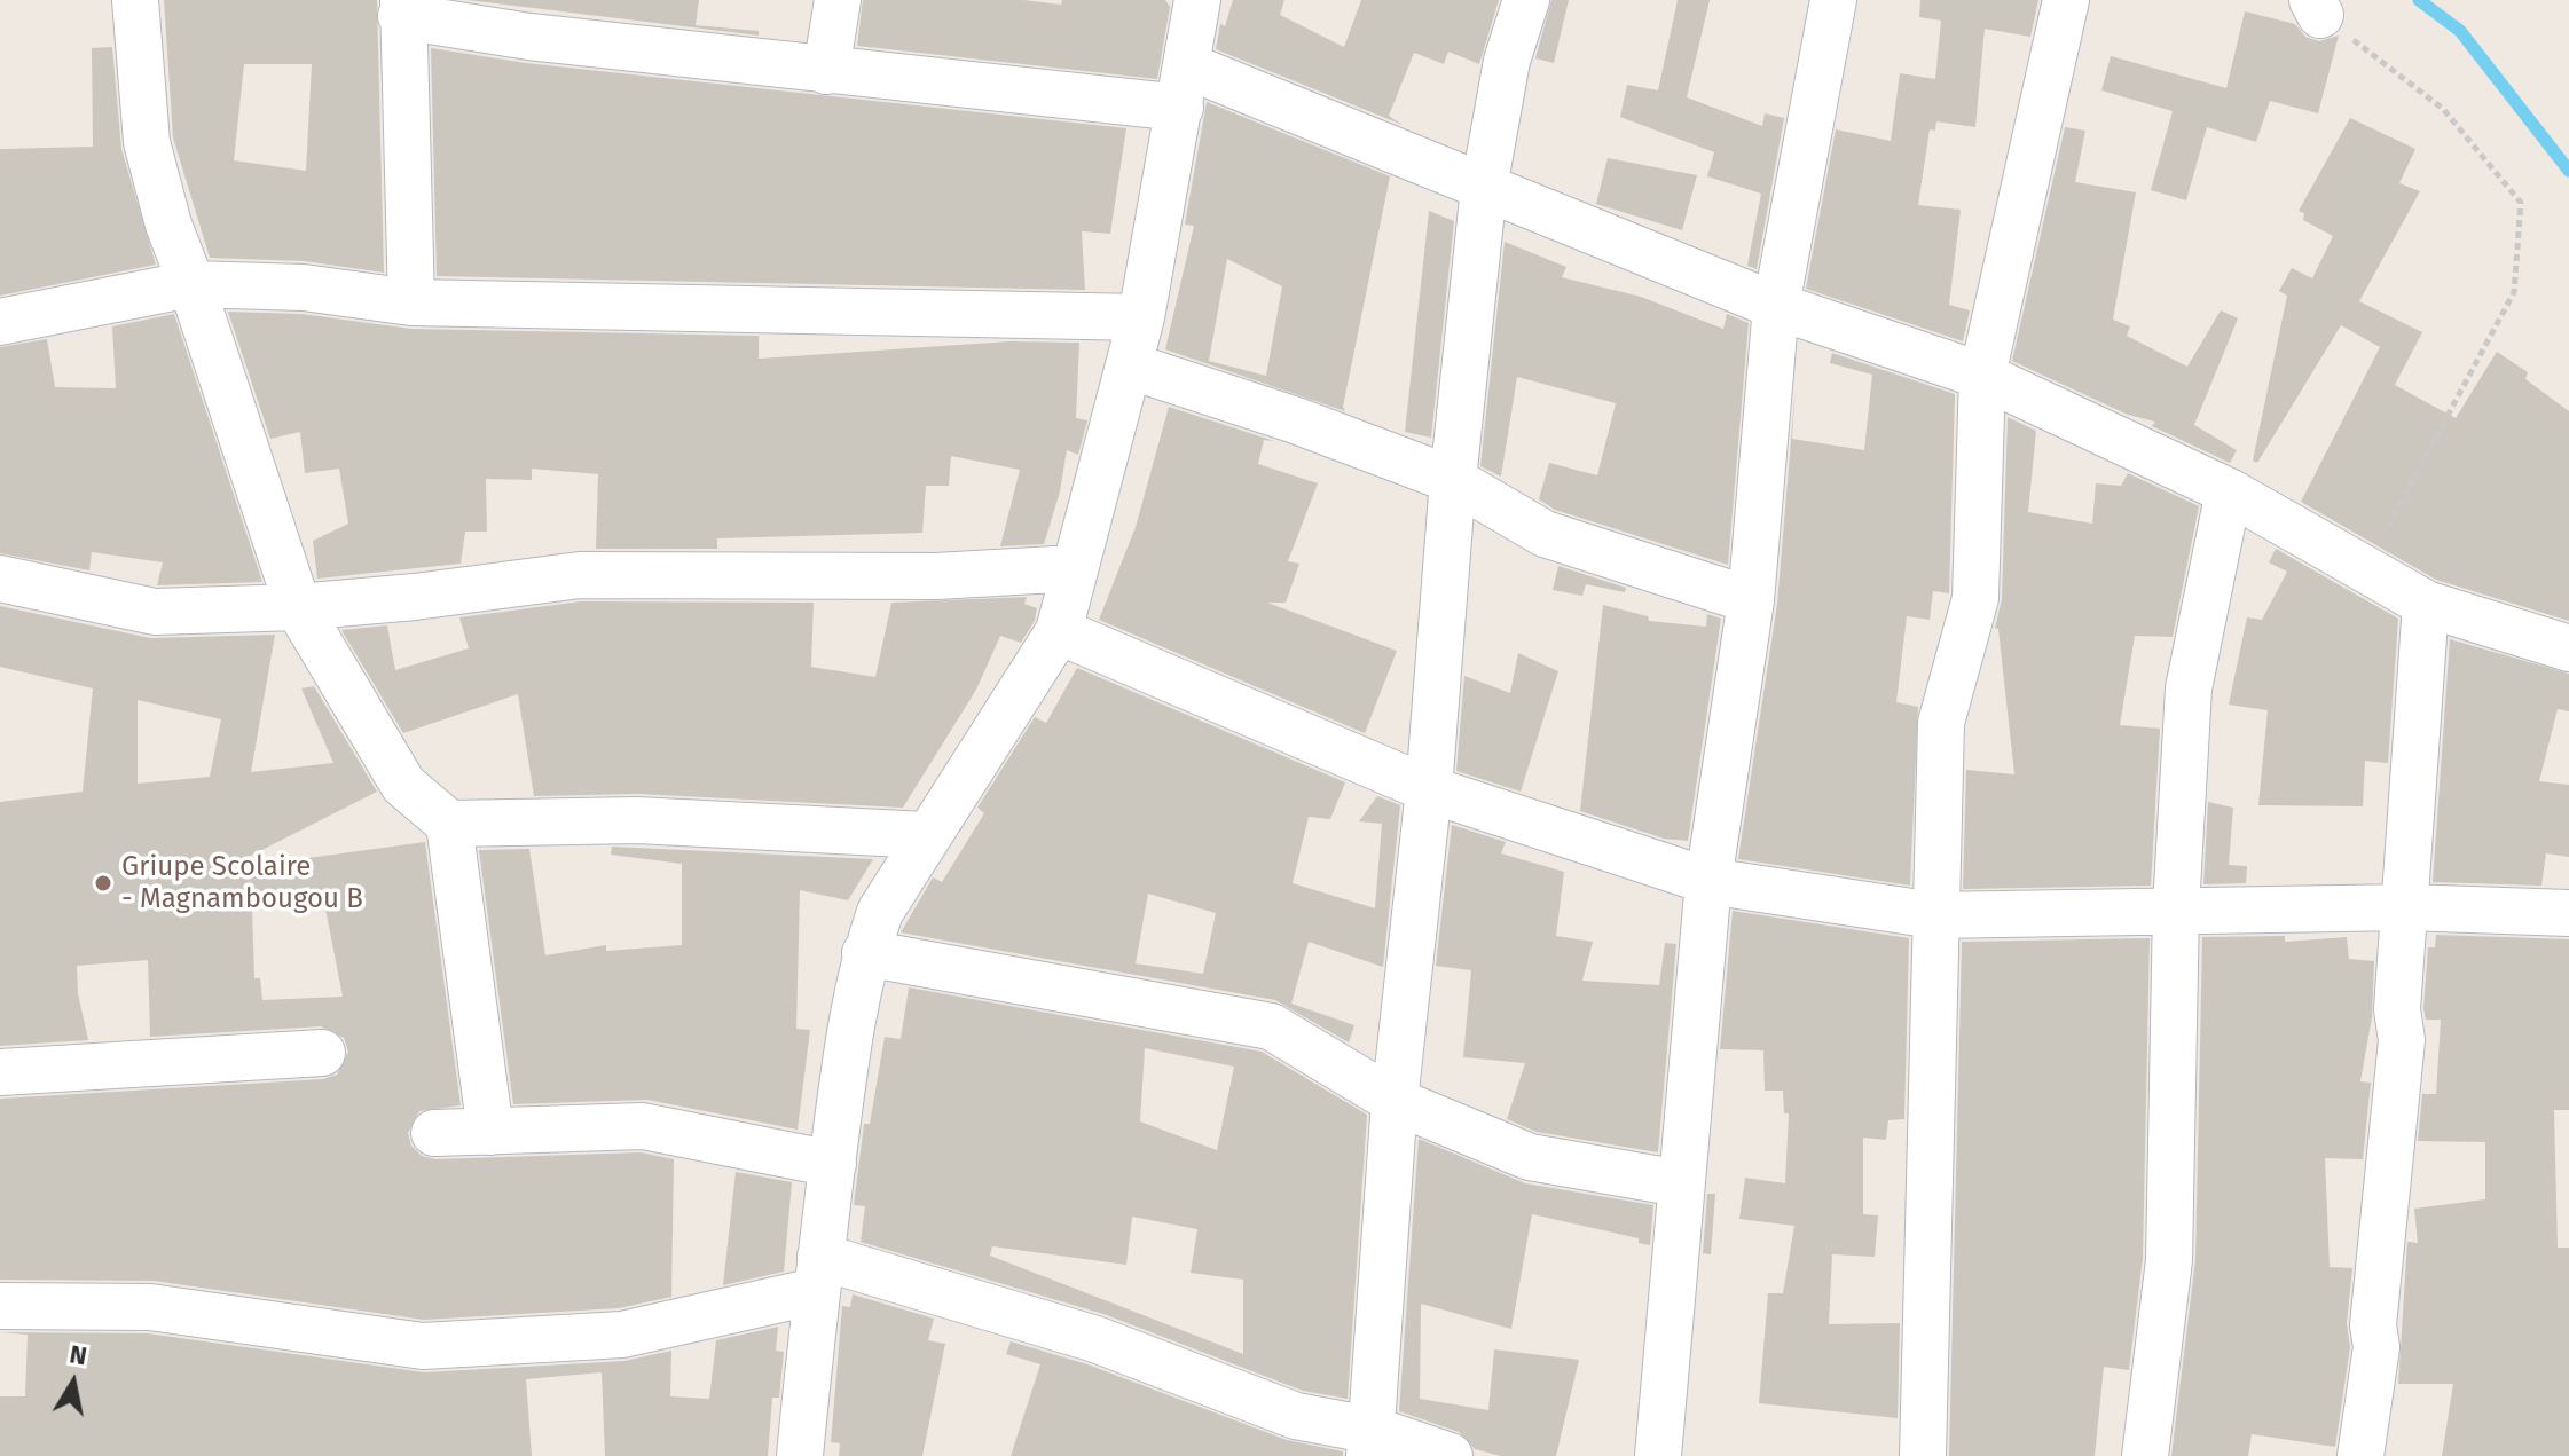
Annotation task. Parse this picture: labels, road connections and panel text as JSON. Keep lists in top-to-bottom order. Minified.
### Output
{"places":["Griupe Scolaire - Magnambougou B"],"north":"top"}
